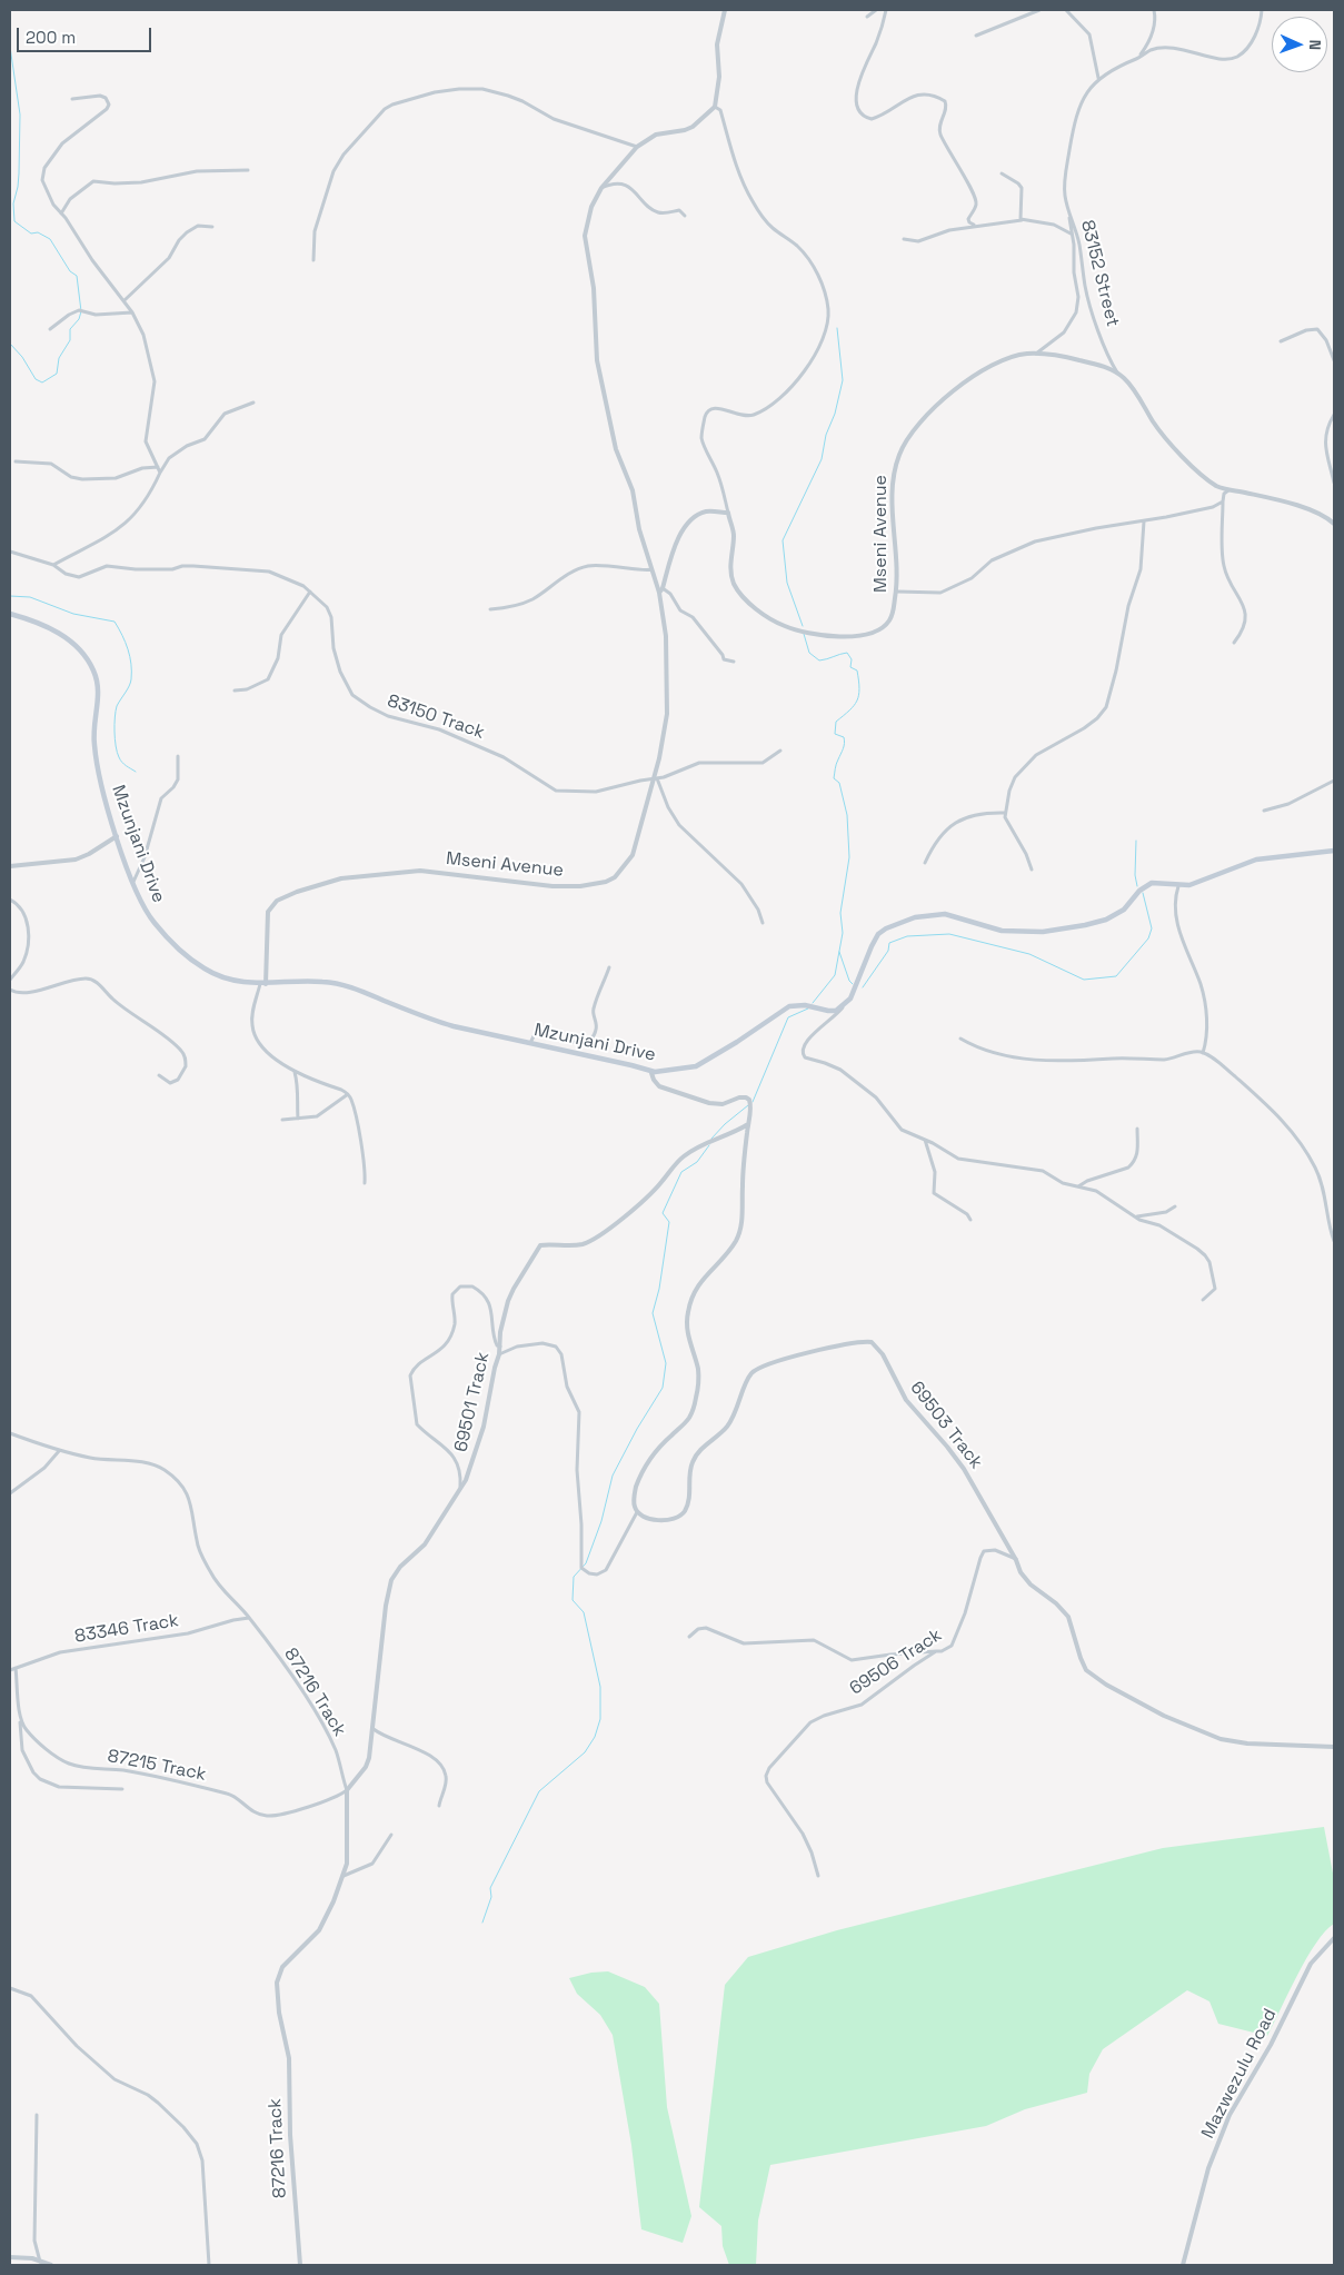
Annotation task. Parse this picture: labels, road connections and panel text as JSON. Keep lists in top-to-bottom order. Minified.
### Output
{"streets":{"main road":["Mzunjani Drive"],"street":["83152 Street","Mseni Avenue","83150 Track","69501 Track","69503 Track","83346 Track","69506 Track","87216 Track","87215 Track","Mazwezulu Road"]},"crossings":[["83152 Street","Mseni Avenue"],["Mseni Avenue","83150 Track"],["Mseni Avenue","Mzunjani Drive"],["69501 Track","87216 Track"],["69501 Track","87215 Track"],["69503 Track","69506 Track"],["83346 Track","87216 Track"],["87216 Track","87215 Track"]],"scale_bar":"200 m","north":"right"}
